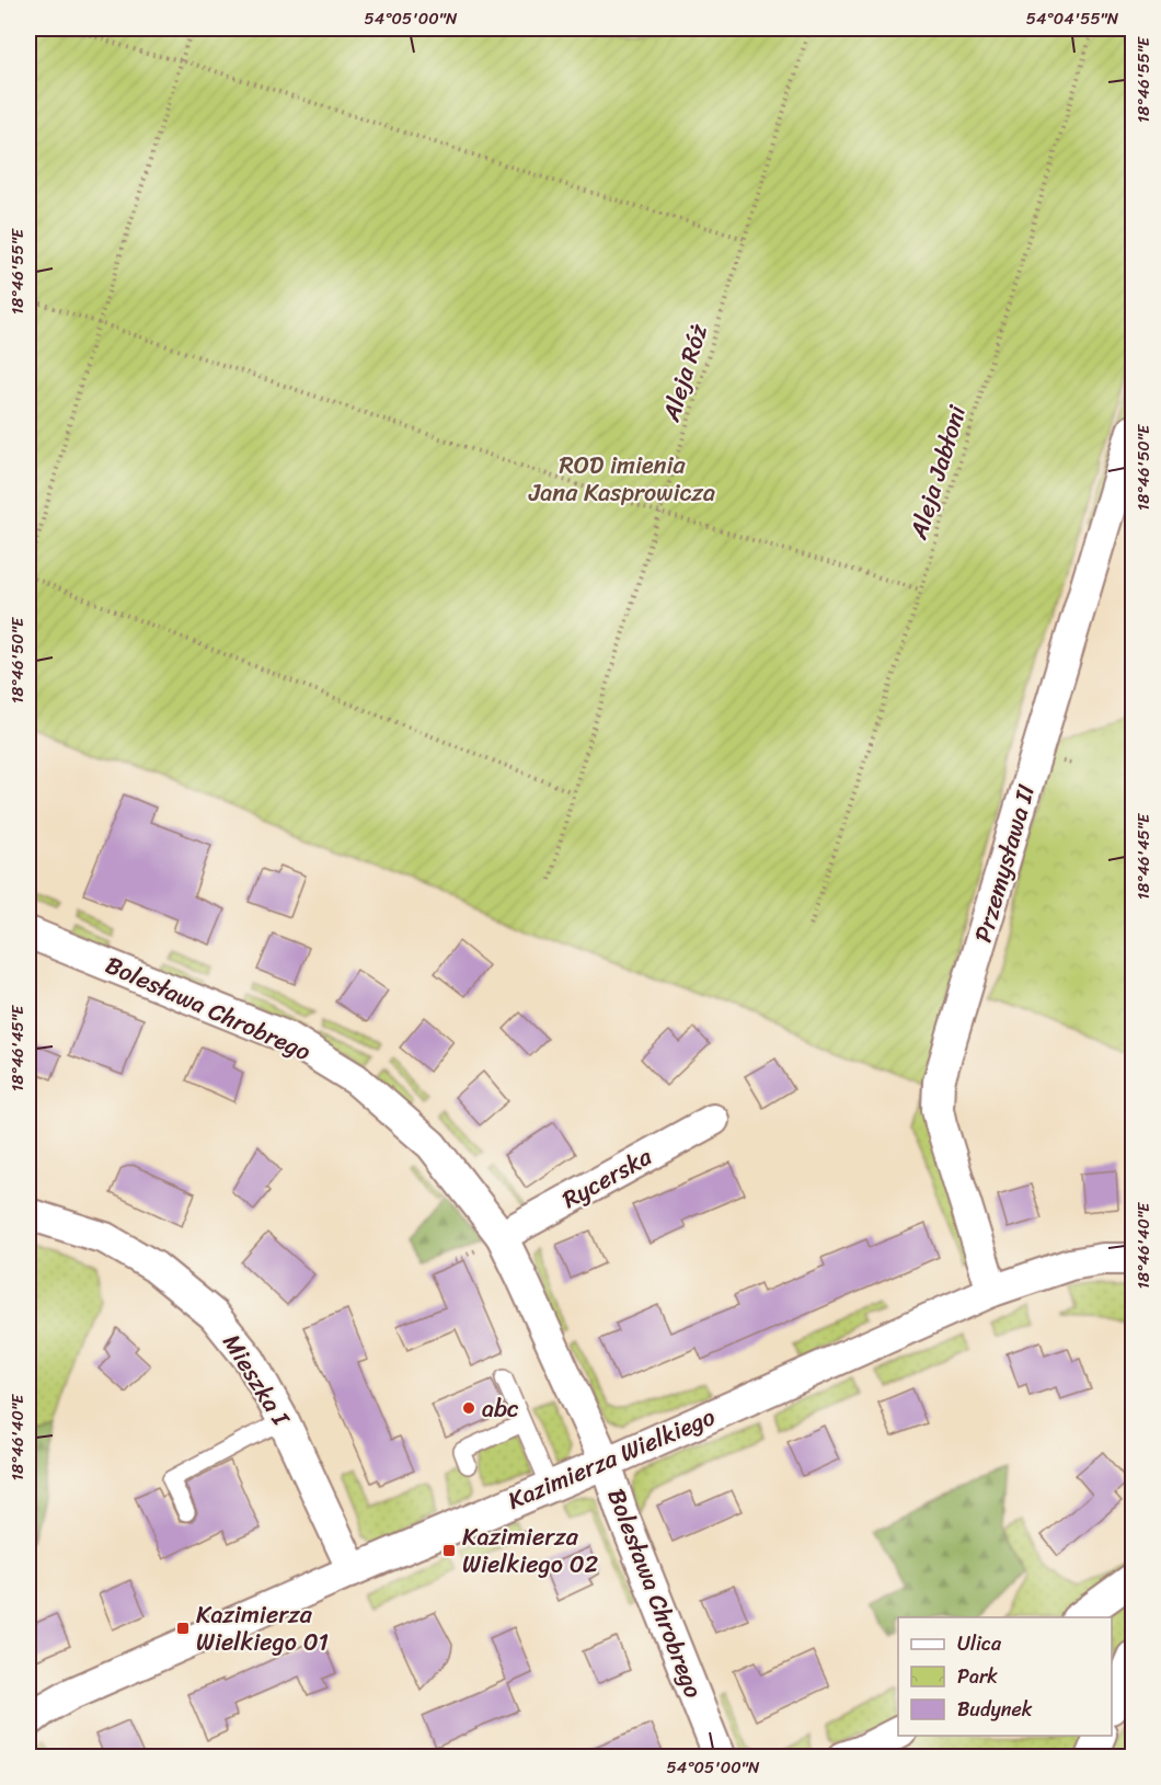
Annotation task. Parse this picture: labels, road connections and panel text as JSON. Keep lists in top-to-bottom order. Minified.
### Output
{"streets":{"street":["Przemysława II","Bolesława Chrobrego","Rycerska","Mieszka I","Kazimierza Wielkiego"],"path":["Aleja Róż","Aleja Jabłoni"]},"crossings":[["Przemysława II","Kazimierza Wielkiego"],["Bolesława Chrobrego","Rycerska"],["Bolesława Chrobrego","Kazimierza Wielkiego"],["Mieszka I","Kazimierza Wielkiego"]],"parks":["ROD imienia Jana Kasprowicza"],"places":{"other":["abc"],"transit":["Kazimierza Wielkiego 02","Kazimierza Wielkiego 01"]},"legend":["Ulica","Park","Budynek"],"coordinates":["54°05'00\"N","54°04'55\"N","18°46'55\"E","18°46'50\"E","18°46'45\"E","18°46'40\"E"]}
